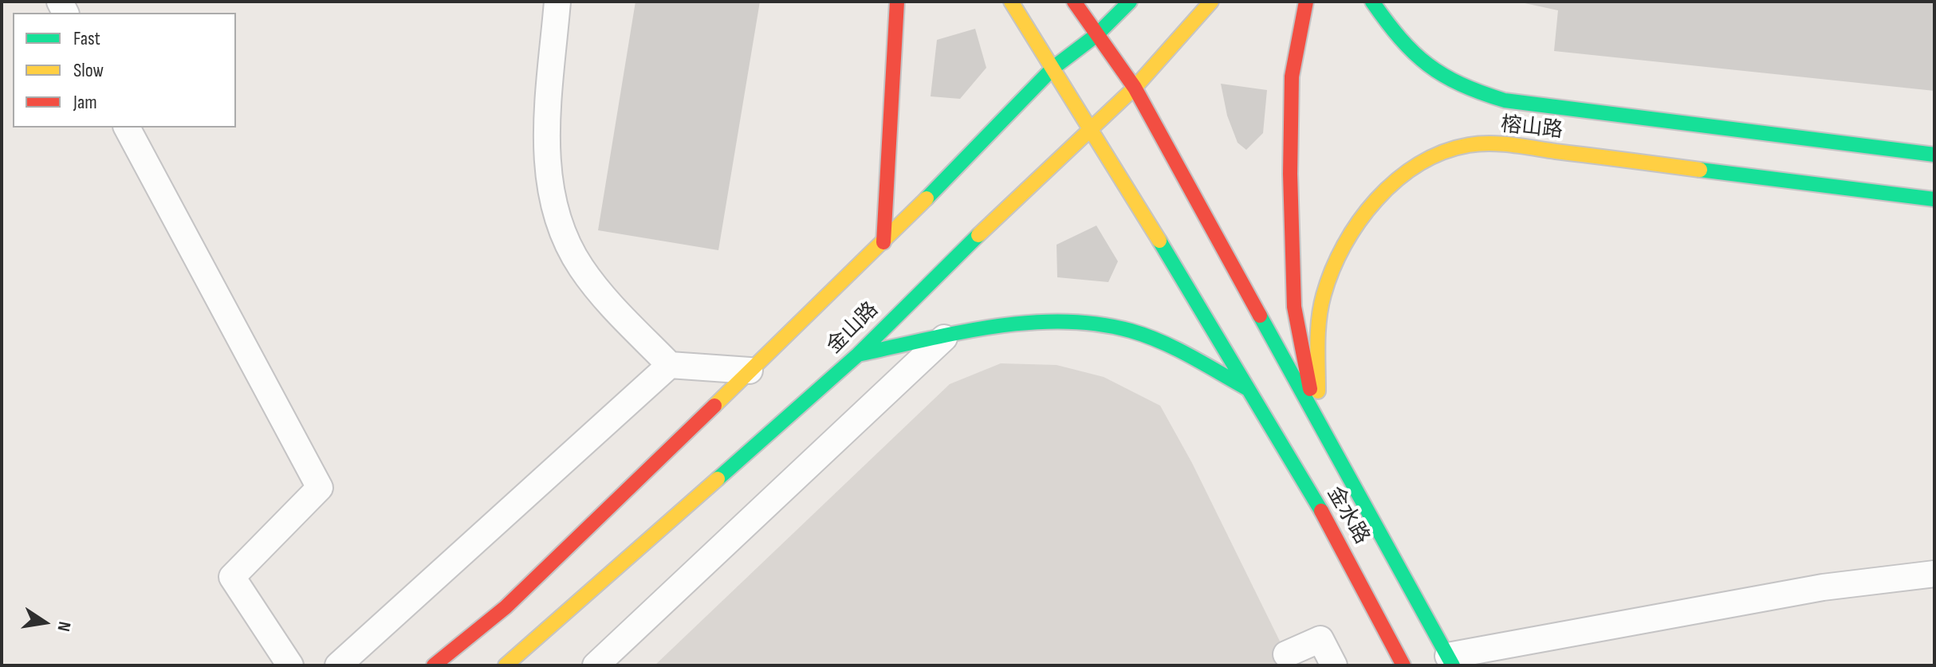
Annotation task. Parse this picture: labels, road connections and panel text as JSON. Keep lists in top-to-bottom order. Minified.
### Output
{"streets":{"main road":["榕山路","金山路","金水路"]},"crossings":[["榕山路","金水路"],["金山路","金水路"]],"legend":["Fast","Slow","Jam"],"north":"right"}
